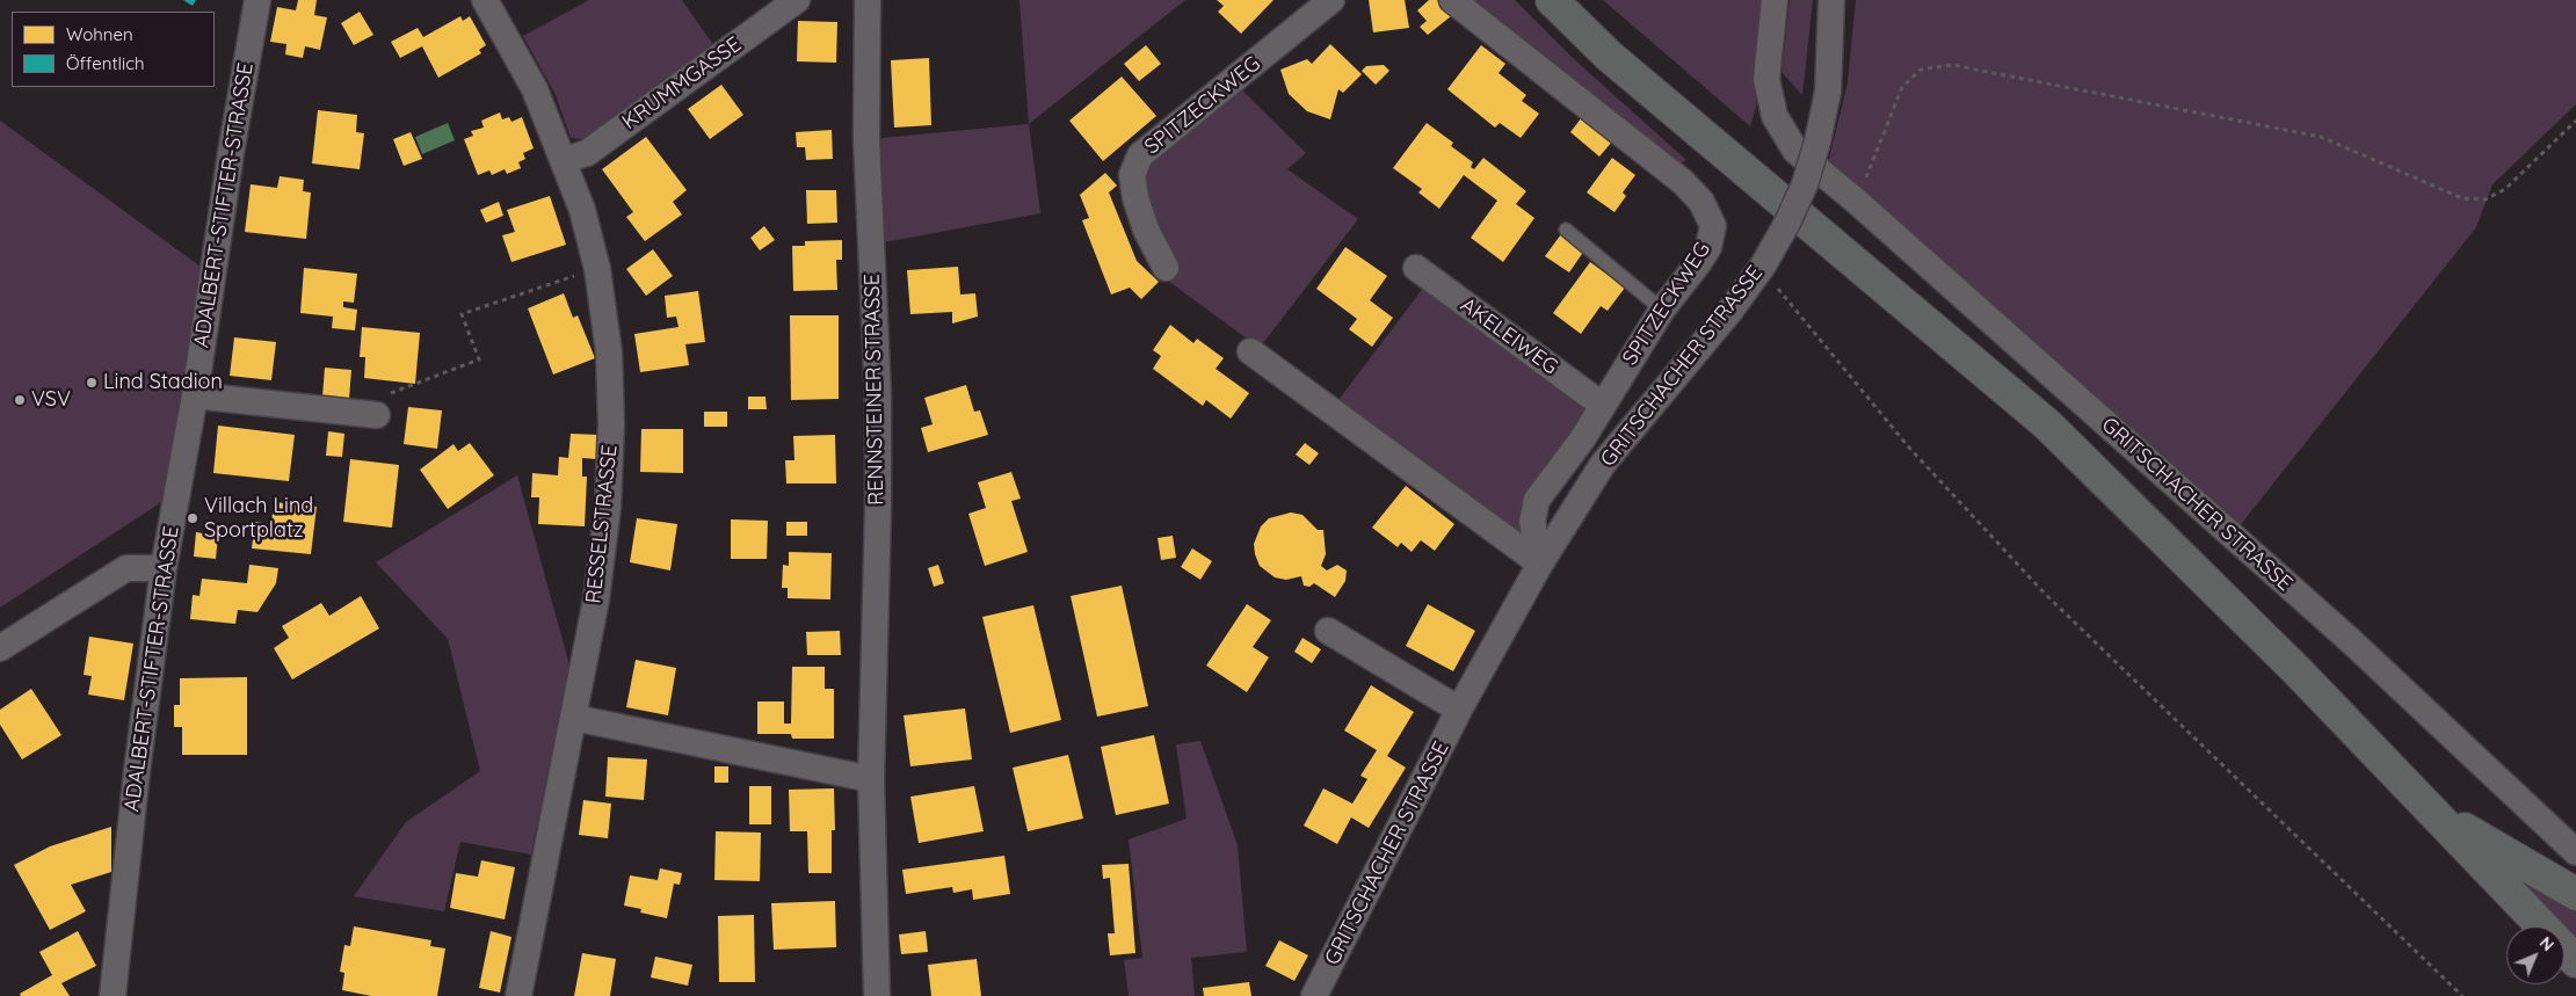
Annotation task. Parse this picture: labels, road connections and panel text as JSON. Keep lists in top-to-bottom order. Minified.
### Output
{"streets":{"street":["KRUMMGASSE","SPITZECKWEG","ADALBERT-STIFTER-STRASSE","AKELEIWEG","GRITSCHACHER STRASSE","RENNSTEINER STRASSE","RESSELSTRASSE"]},"crossings":[["KRUMMGASSE","RESSELSTRASSE"],["SPITZECKWEG","AKELEIWEG"],["SPITZECKWEG","GRITSCHACHER STRASSE"]],"places":["Lind Stadion","VSV","Villach Lind Sportplatz"],"legend":["Wohnen","Öffentlich"],"north":"top right"}
